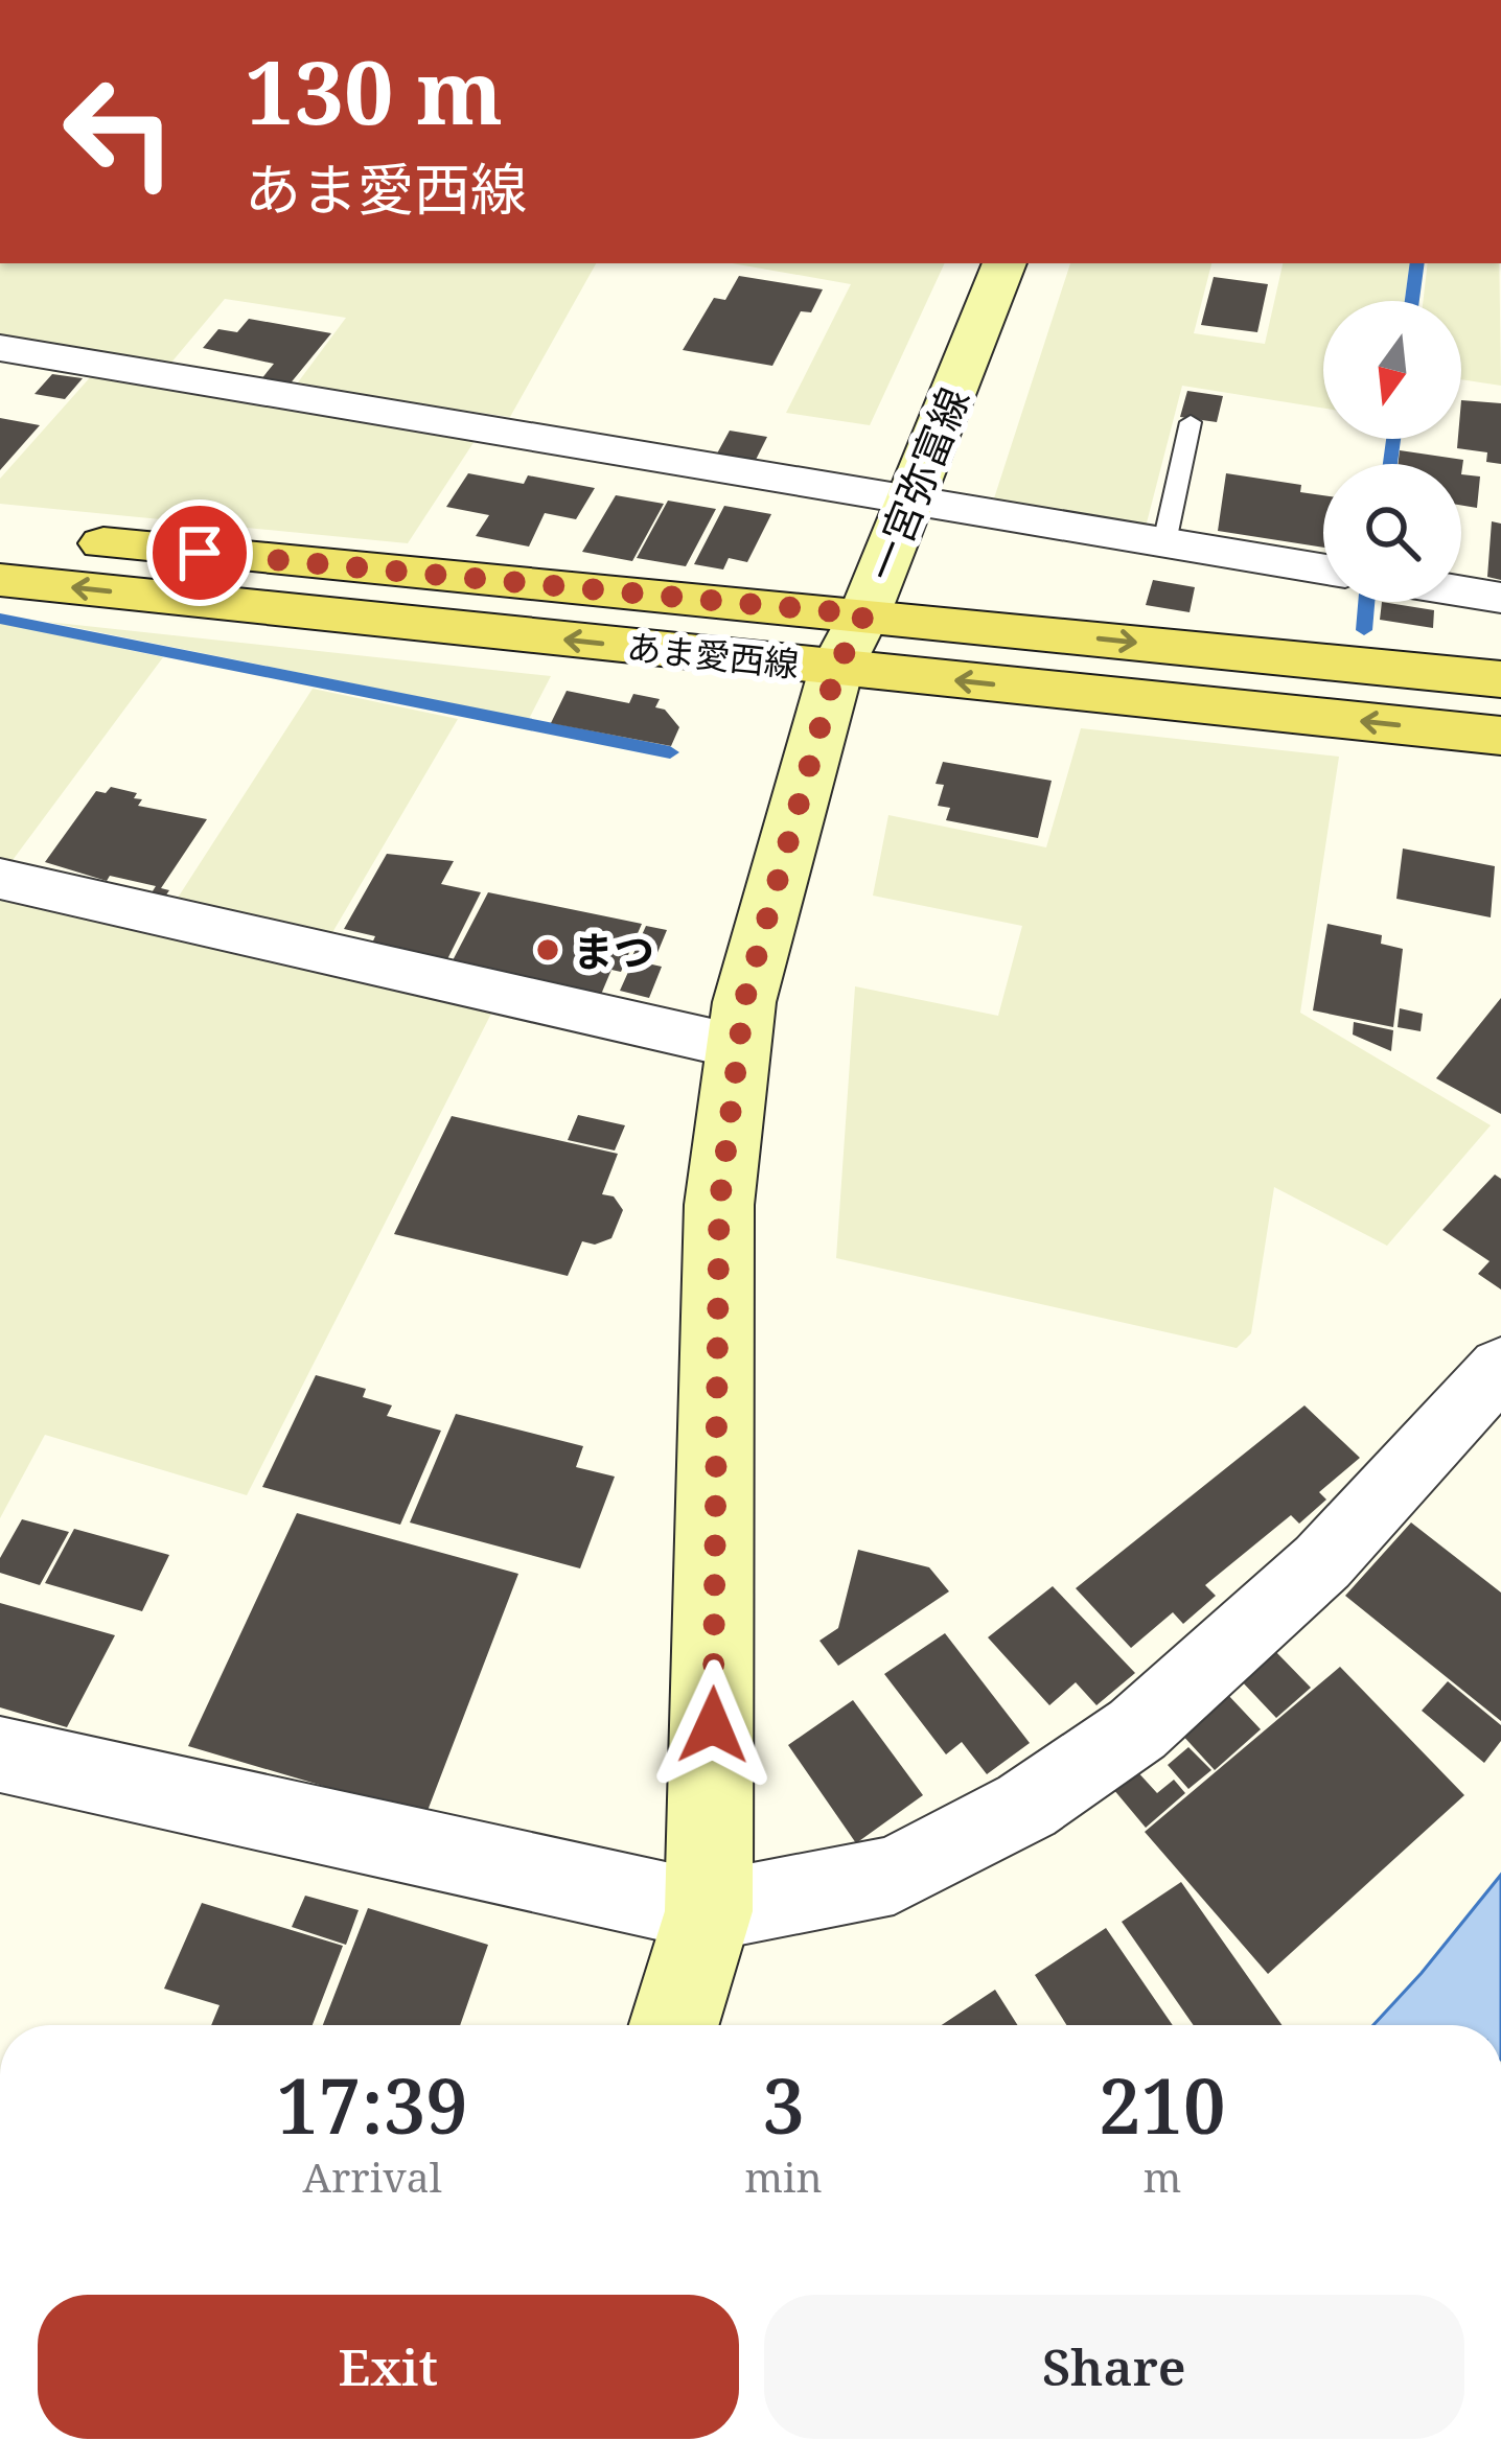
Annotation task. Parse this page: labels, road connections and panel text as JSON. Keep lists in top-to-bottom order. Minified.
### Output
{"streets":{"main road":["一宮弥富線","あま愛西線"]},"crossings":[["一宮弥富線","あま愛西線"]],"places":["まつ"],"north":"bottom","page":{"turn":["130 m","あま愛西線"],"eta":["17:39","Arrival","3","min","210","m"],"buttons":["Exit","Share"]}}
